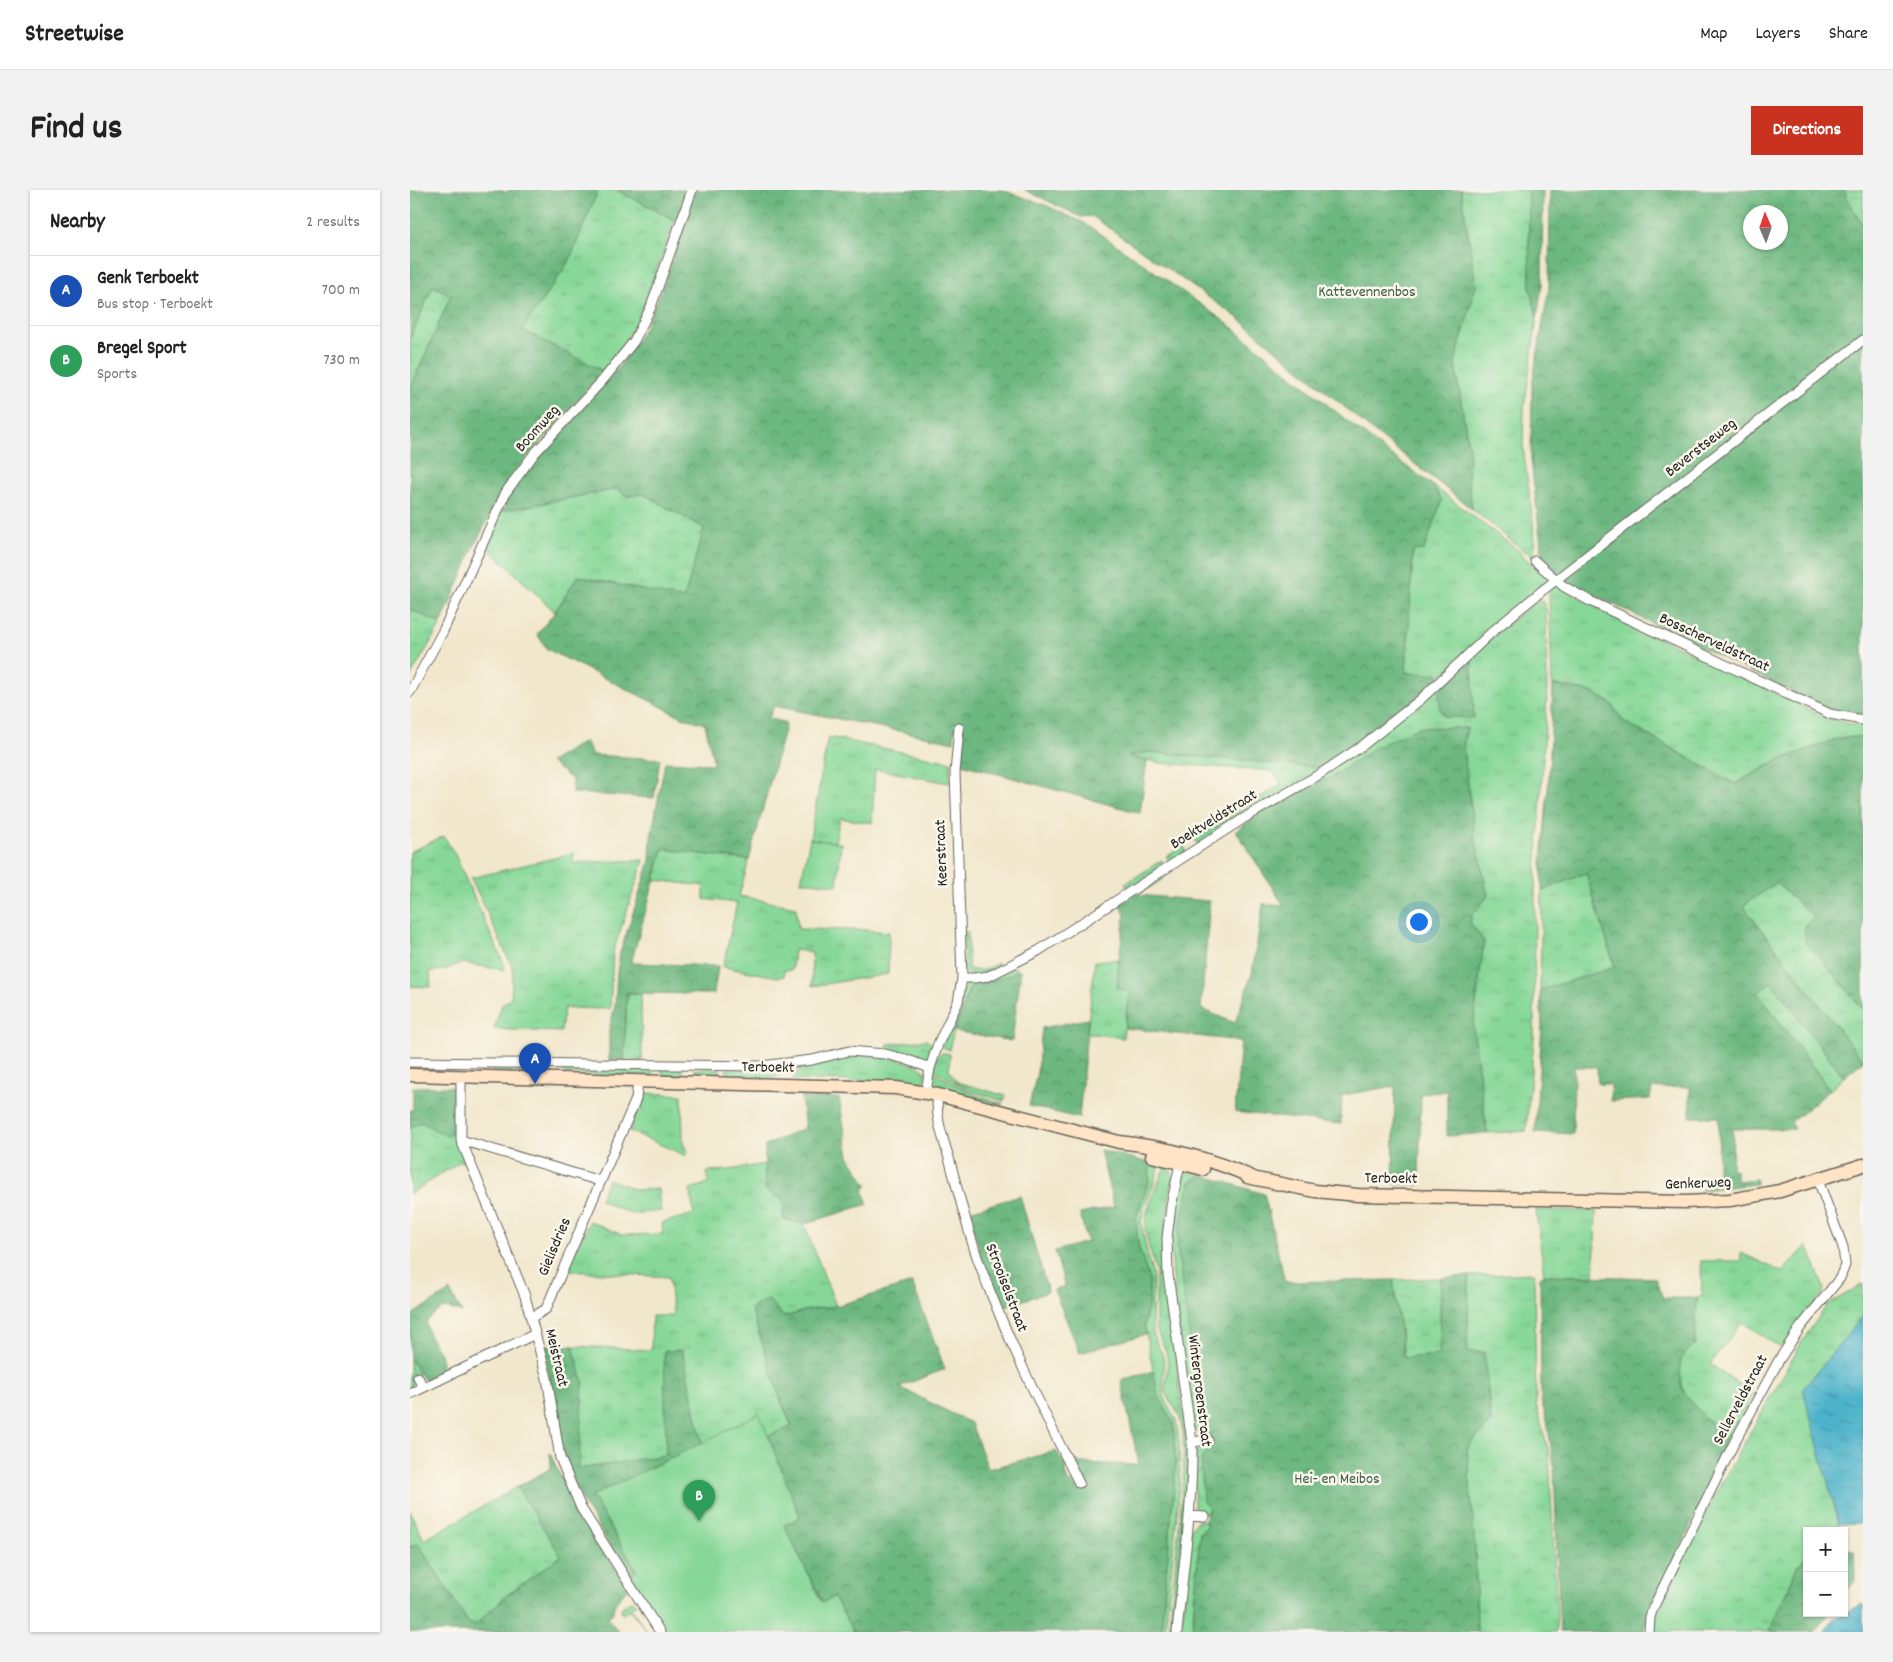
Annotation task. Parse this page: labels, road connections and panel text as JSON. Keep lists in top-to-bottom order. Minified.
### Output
{"streets":{"main road":["Terboekt","Genkerweg"],"street":["Boomweg","Beverstseweg","Bosscherveldstraat","Boektveldstraat","Keerstraat","Gielisdries","Strooiselstraat","Meistraat","Wintergroenstraat","Sellerveldstraat"]},"crossings":[["Beverstseweg","Bosscherveldstraat"],["Beverstseweg","Boektveldstraat"],["Bosscherveldstraat","Boektveldstraat"],["Boektveldstraat","Keerstraat"],["Terboekt","Genkerweg"],["Terboekt","Gielisdries"],["Terboekt","Strooiselstraat"],["Terboekt","Meistraat"],["Terboekt","Wintergroenstraat"],["Genkerweg","Sellerveldstraat"],["Gielisdries","Meistraat"]],"parks":["Kattevennenbos","Hei- en Meibos"],"north":"top","page":{"header":"Streetwise","nav":["Map","Layers","Share"],"title":"Find us","buttons":"Directions","heading":["Nearby","2 results"],"list":[{"mark":"A","name":"Genk Terboekt","note":"Bus stop · Terboekt","value":"700 m"},{"mark":"B","name":"Bregel Sport","note":"Sports","value":"730 m"}],"pins":["A","B"],"map_buttons":["+","−"]}}
